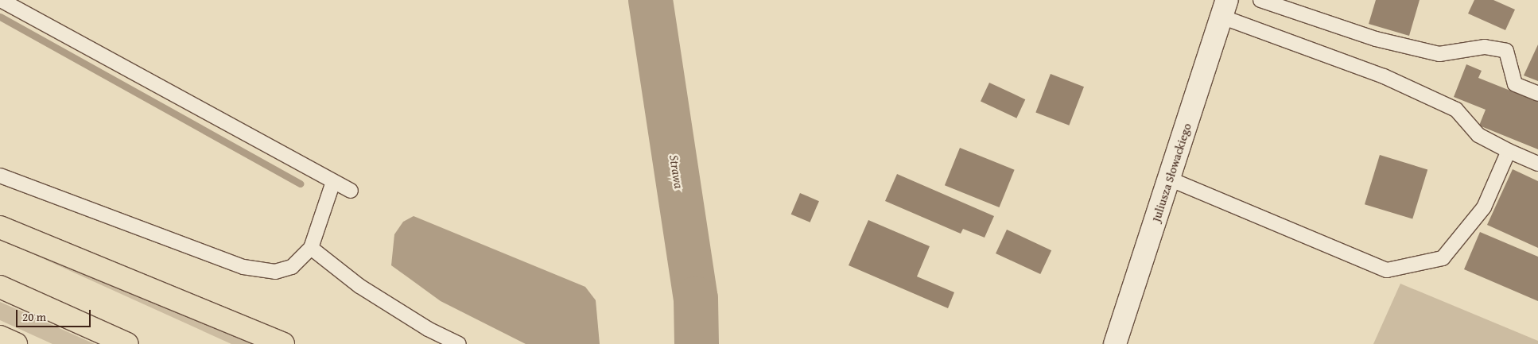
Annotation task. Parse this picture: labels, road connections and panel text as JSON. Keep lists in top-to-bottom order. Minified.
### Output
{"streets":{"street":["Juliusza Słowackiego"]},"water":["Strawa"],"scale_bar":"20 m"}
